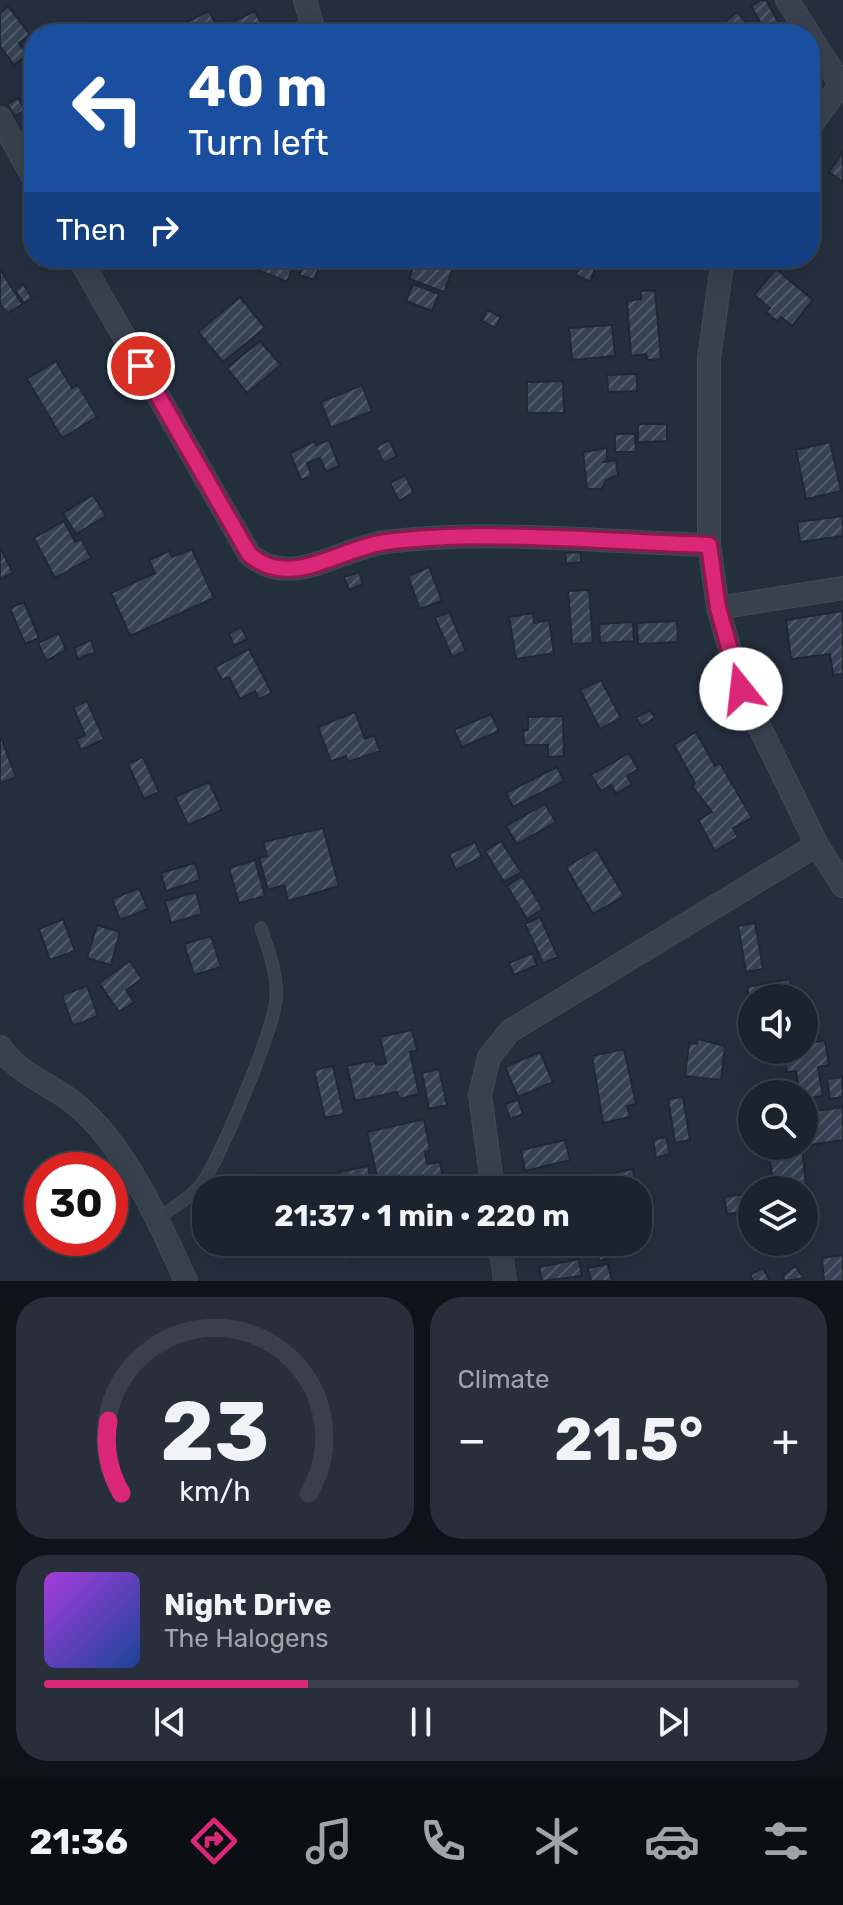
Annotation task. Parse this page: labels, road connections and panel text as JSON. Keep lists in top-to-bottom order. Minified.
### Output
{"page":{"turn":["40 m","Turn left"],"then":"Then","limit":"30","trip":"21:37 · 1 min · 220 m","tile":"Climate","heat":["−","21.5°","+"],"song":["Night Drive","The Halogens"],"tabs":"21:36","gauge":["23","km/h"]}}
